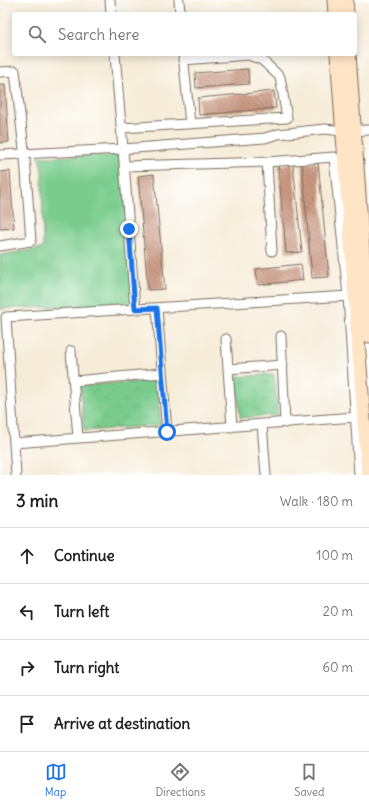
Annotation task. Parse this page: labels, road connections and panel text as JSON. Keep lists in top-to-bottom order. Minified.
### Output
{"page":{"search":"Search here","heading":["3 min","Walk · 180 m"],"list":[["Continue","100 m"],["Turn left","20 m"],["Turn right","60 m"],"Arrive at destination"],"nav":["Map","Directions","Saved"]}}
